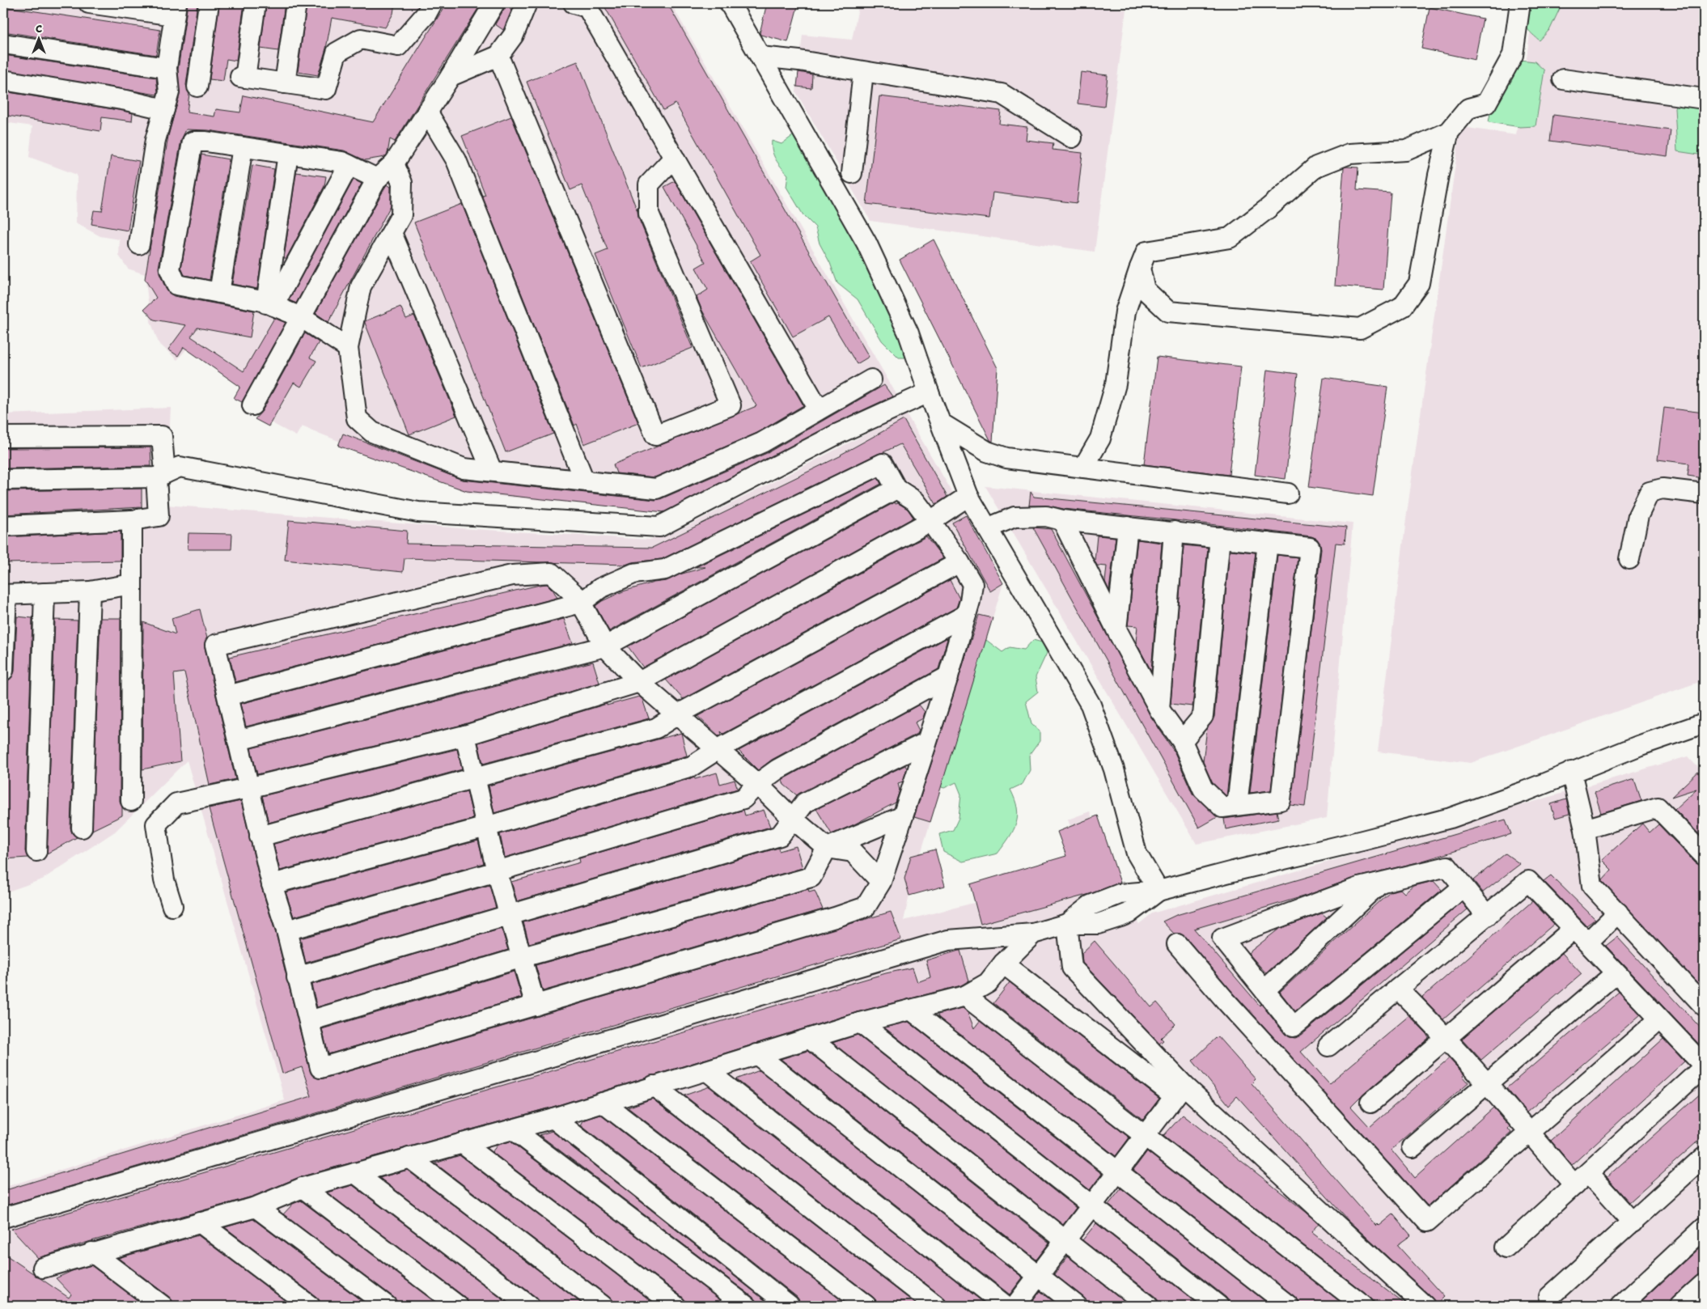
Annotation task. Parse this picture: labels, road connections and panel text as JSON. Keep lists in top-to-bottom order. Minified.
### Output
{"north":"top"}
